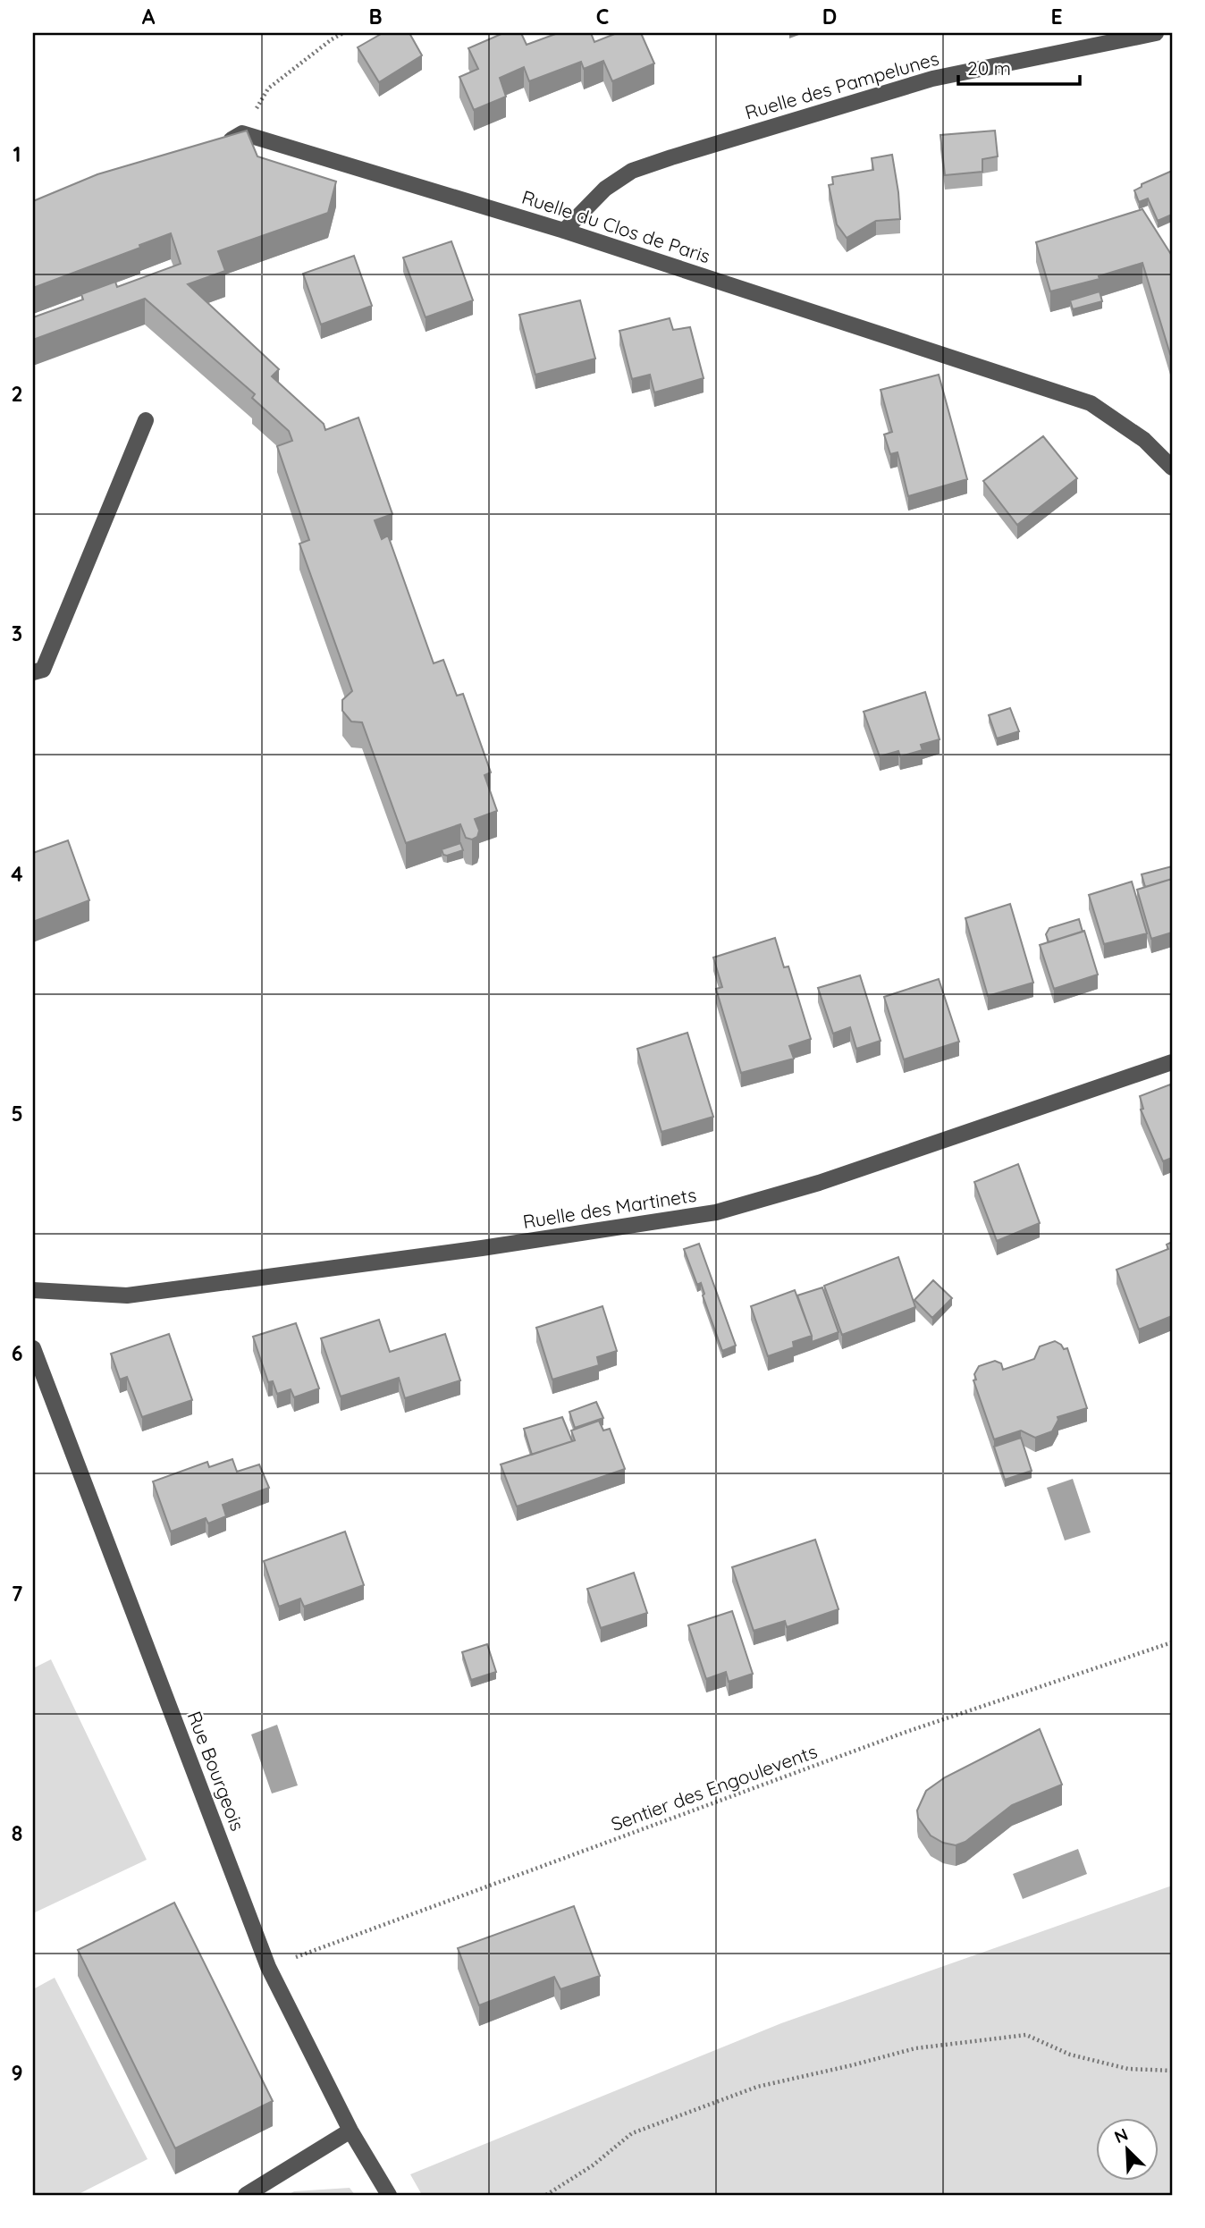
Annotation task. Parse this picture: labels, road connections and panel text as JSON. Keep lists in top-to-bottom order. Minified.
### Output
{"streets":{"street":["Ruelle des Pampelunes","Ruelle du Clos de Paris","Ruelle des Martinets","Rue Bourgeois"],"path":["Sentier des Engoulevents"]},"crossings":[["Ruelle des Pampelunes","Ruelle du Clos de Paris"],["Rue Bourgeois","Sentier des Engoulevents"]],"scale_bar":"20 m","north":"top left","grid":{"columns":["A","B","C","D","E"],"rows":["1","2","3","4","5","6","7","8","9"]}}
